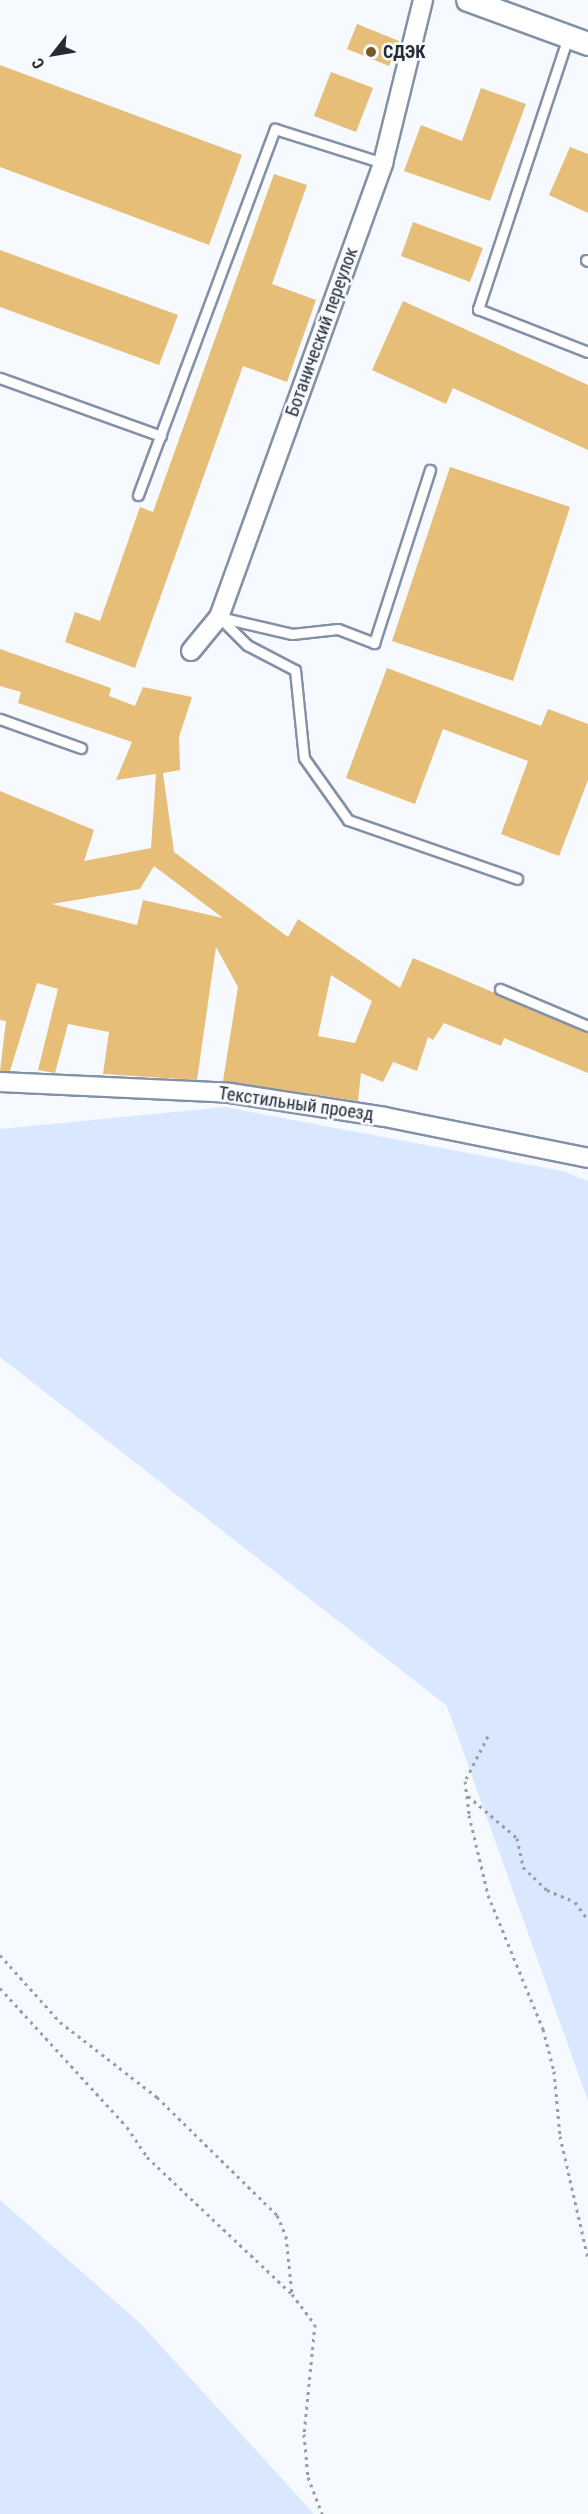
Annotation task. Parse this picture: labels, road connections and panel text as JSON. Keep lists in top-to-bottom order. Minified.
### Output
{"streets":{"street":["Ботанический переулок","Текстильный проезд"]},"places":["СДЭК"],"north":"bottom left"}
